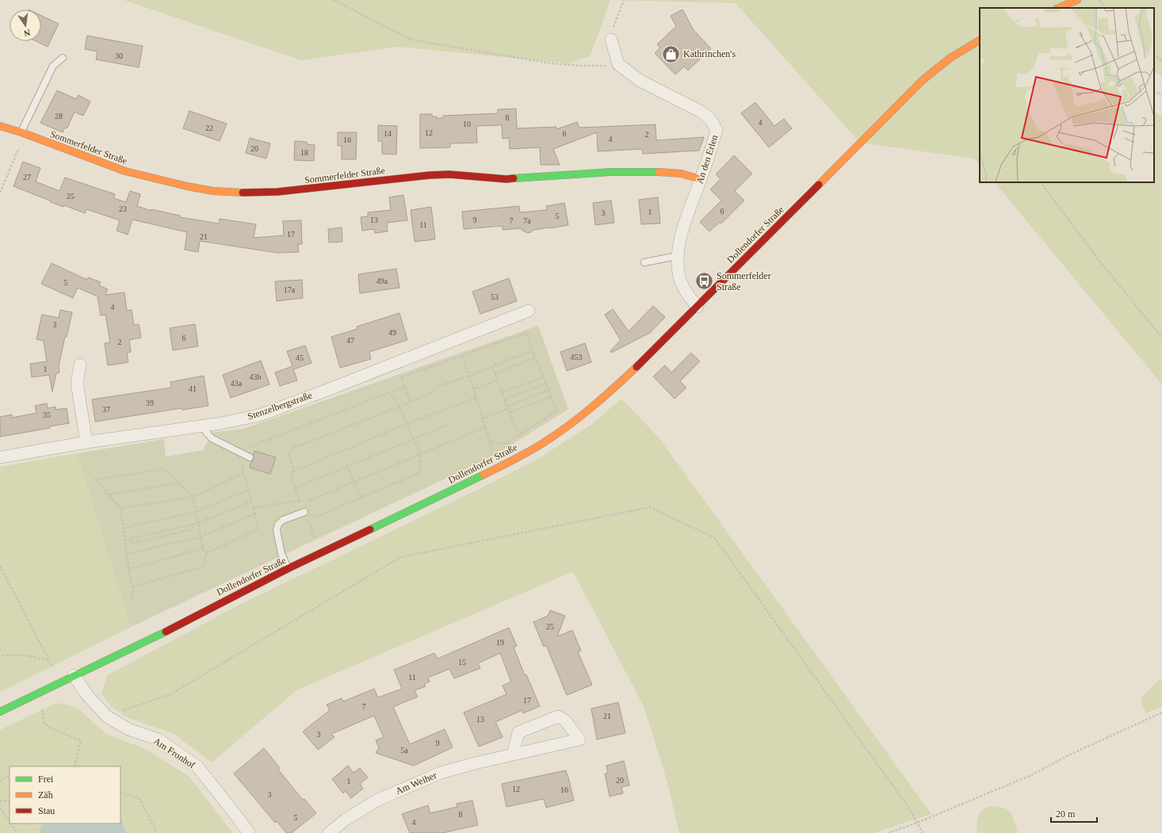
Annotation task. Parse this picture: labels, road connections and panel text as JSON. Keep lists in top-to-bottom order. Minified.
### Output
{"streets":{"main road":["Sommerfelder Straße","Dollendorfer Straße"],"street":["An den Erlen","Stenzelbergstraße","Am Fronhof","Am Weiher"]},"crossings":[["Sommerfelder Straße","An den Erlen"],["An den Erlen","Dollendorfer Straße"],["Dollendorfer Straße","Am Fronhof"]],"places":{"shop":["Kathrinchen's"],"bus stop":["Sommerfelder Straße"]},"house_numbers":["30","28","8","4","10","22","12","14","6","2","4","16","20","18","27","25","23","6","1","3","5","13","9","7","7a","11","17","21","49a","5","17a","53","4","3","49","6","47","2","453","45","1","43b","43a","41","39","37","35","25","19","15","11","17","7","21","13","3","9","5a","20","1","12","16","3","8","5","4"],"legend":["Frei","Zäh","Stau"],"scale_bar":"20 m","north":"bottom"}
